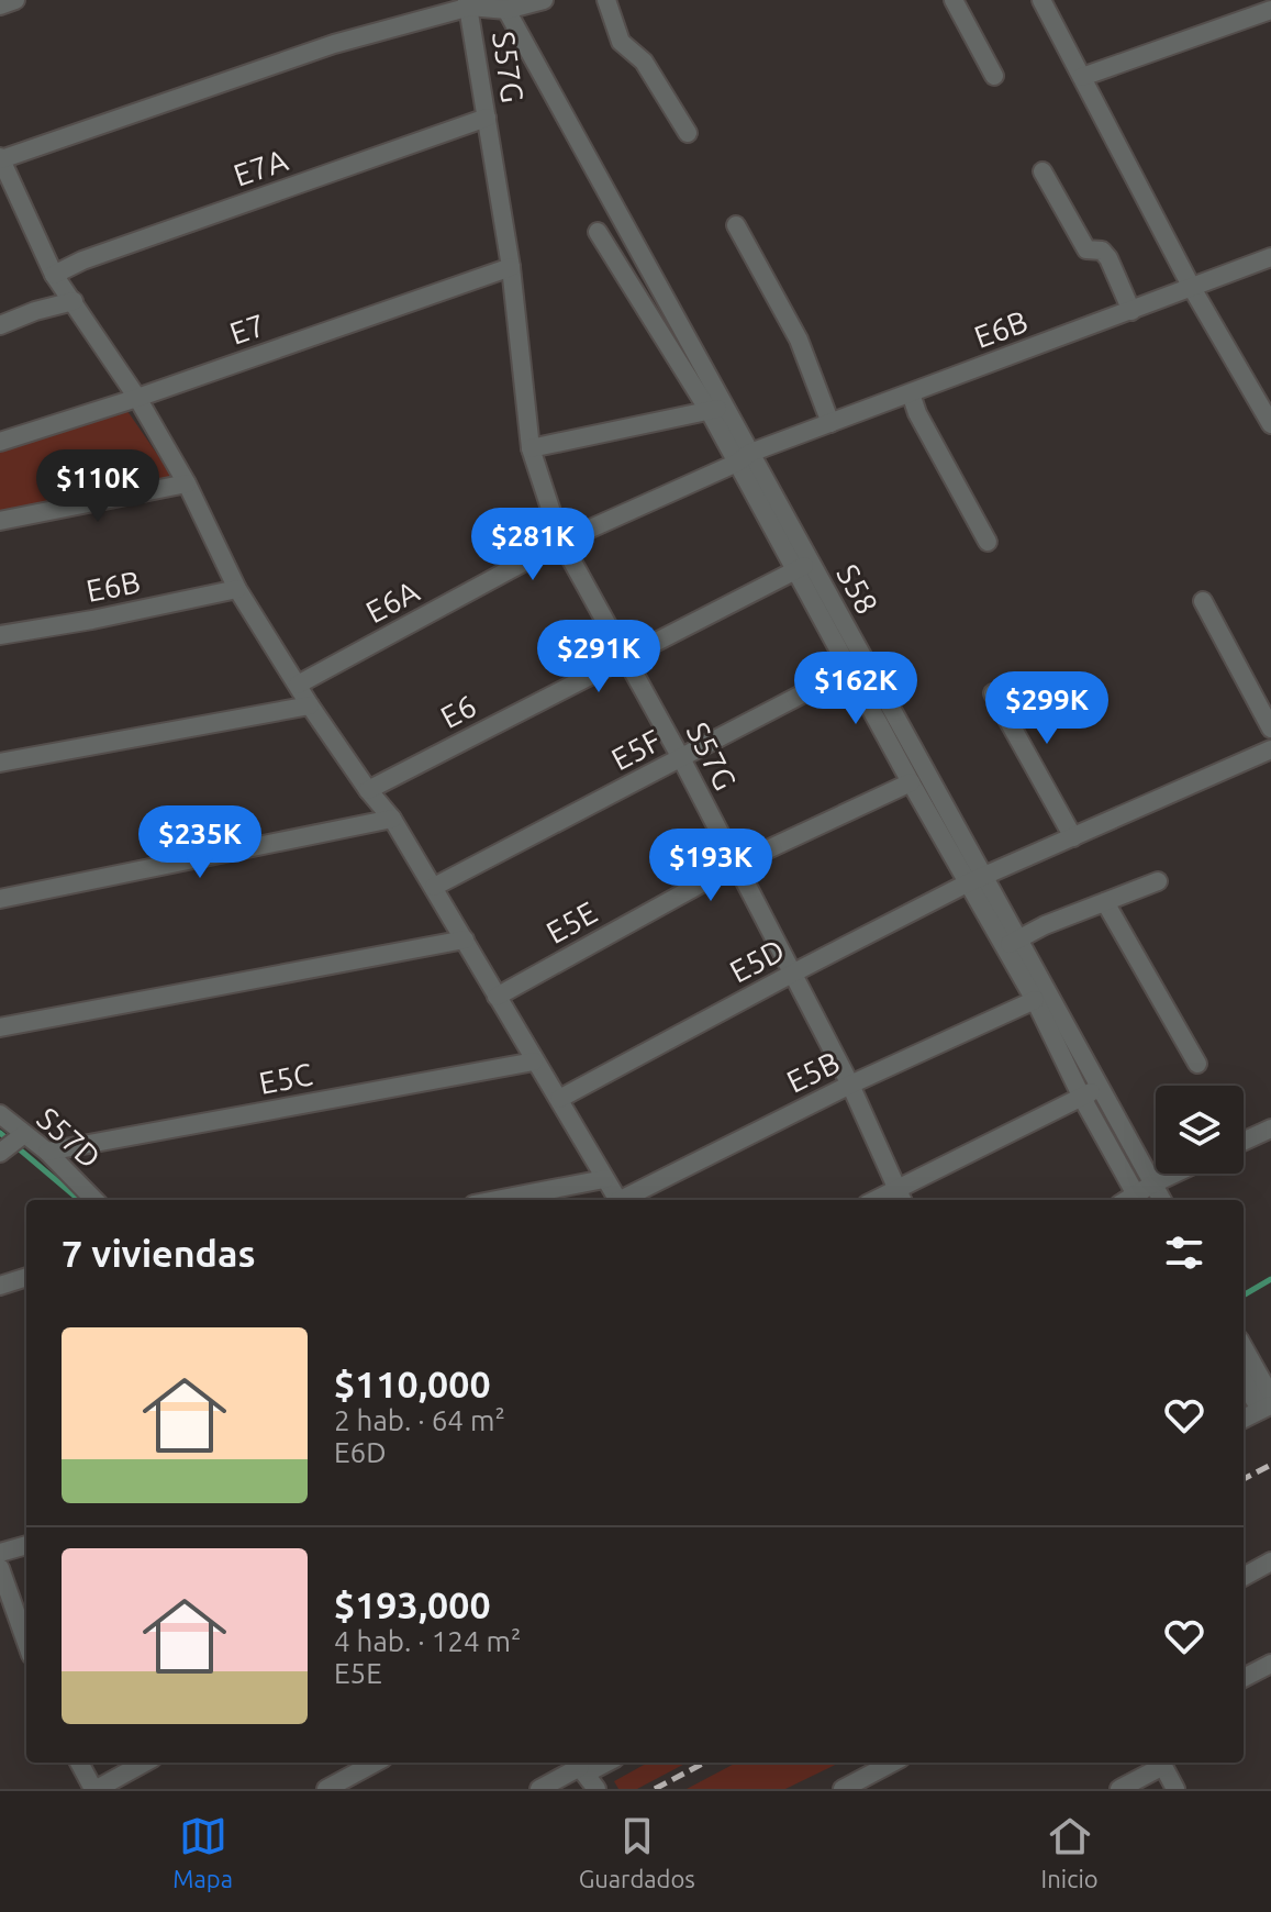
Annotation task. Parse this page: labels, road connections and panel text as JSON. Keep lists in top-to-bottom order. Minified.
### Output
{"streets":{"street":["S57G","E7A","E7","E6B","S58","E6A","E6","E5F","E5E","E5D","E5B","E5C","S57D"]},"crossings":[["S57G","E7A"],["S57G","E7"],["S57G","E6A"],["S57G","E6"],["S57G","E5F"],["S57G","E5E"],["S57G","E5D"],["S57G","E5B"],["E6B","S58"],["E6B","E6A"],["S58","E6A"],["S58","E6"],["S58","E5F"],["S58","E5E"],["S58","E5D"],["S58","E5B"],["E5C","S57D"]],"page":{"price":["$110K","$281K","$291K","$162K","$299K","$235K","$193K"],"heading":"7 viviendas","list":[{"name":"$110,000","note":"2 hab. · 64 m² · E6D"},{"name":"$193,000","note":"4 hab. · 124 m² · E5E"}],"tabs":["Mapa","Guardados","Inicio"]}}
